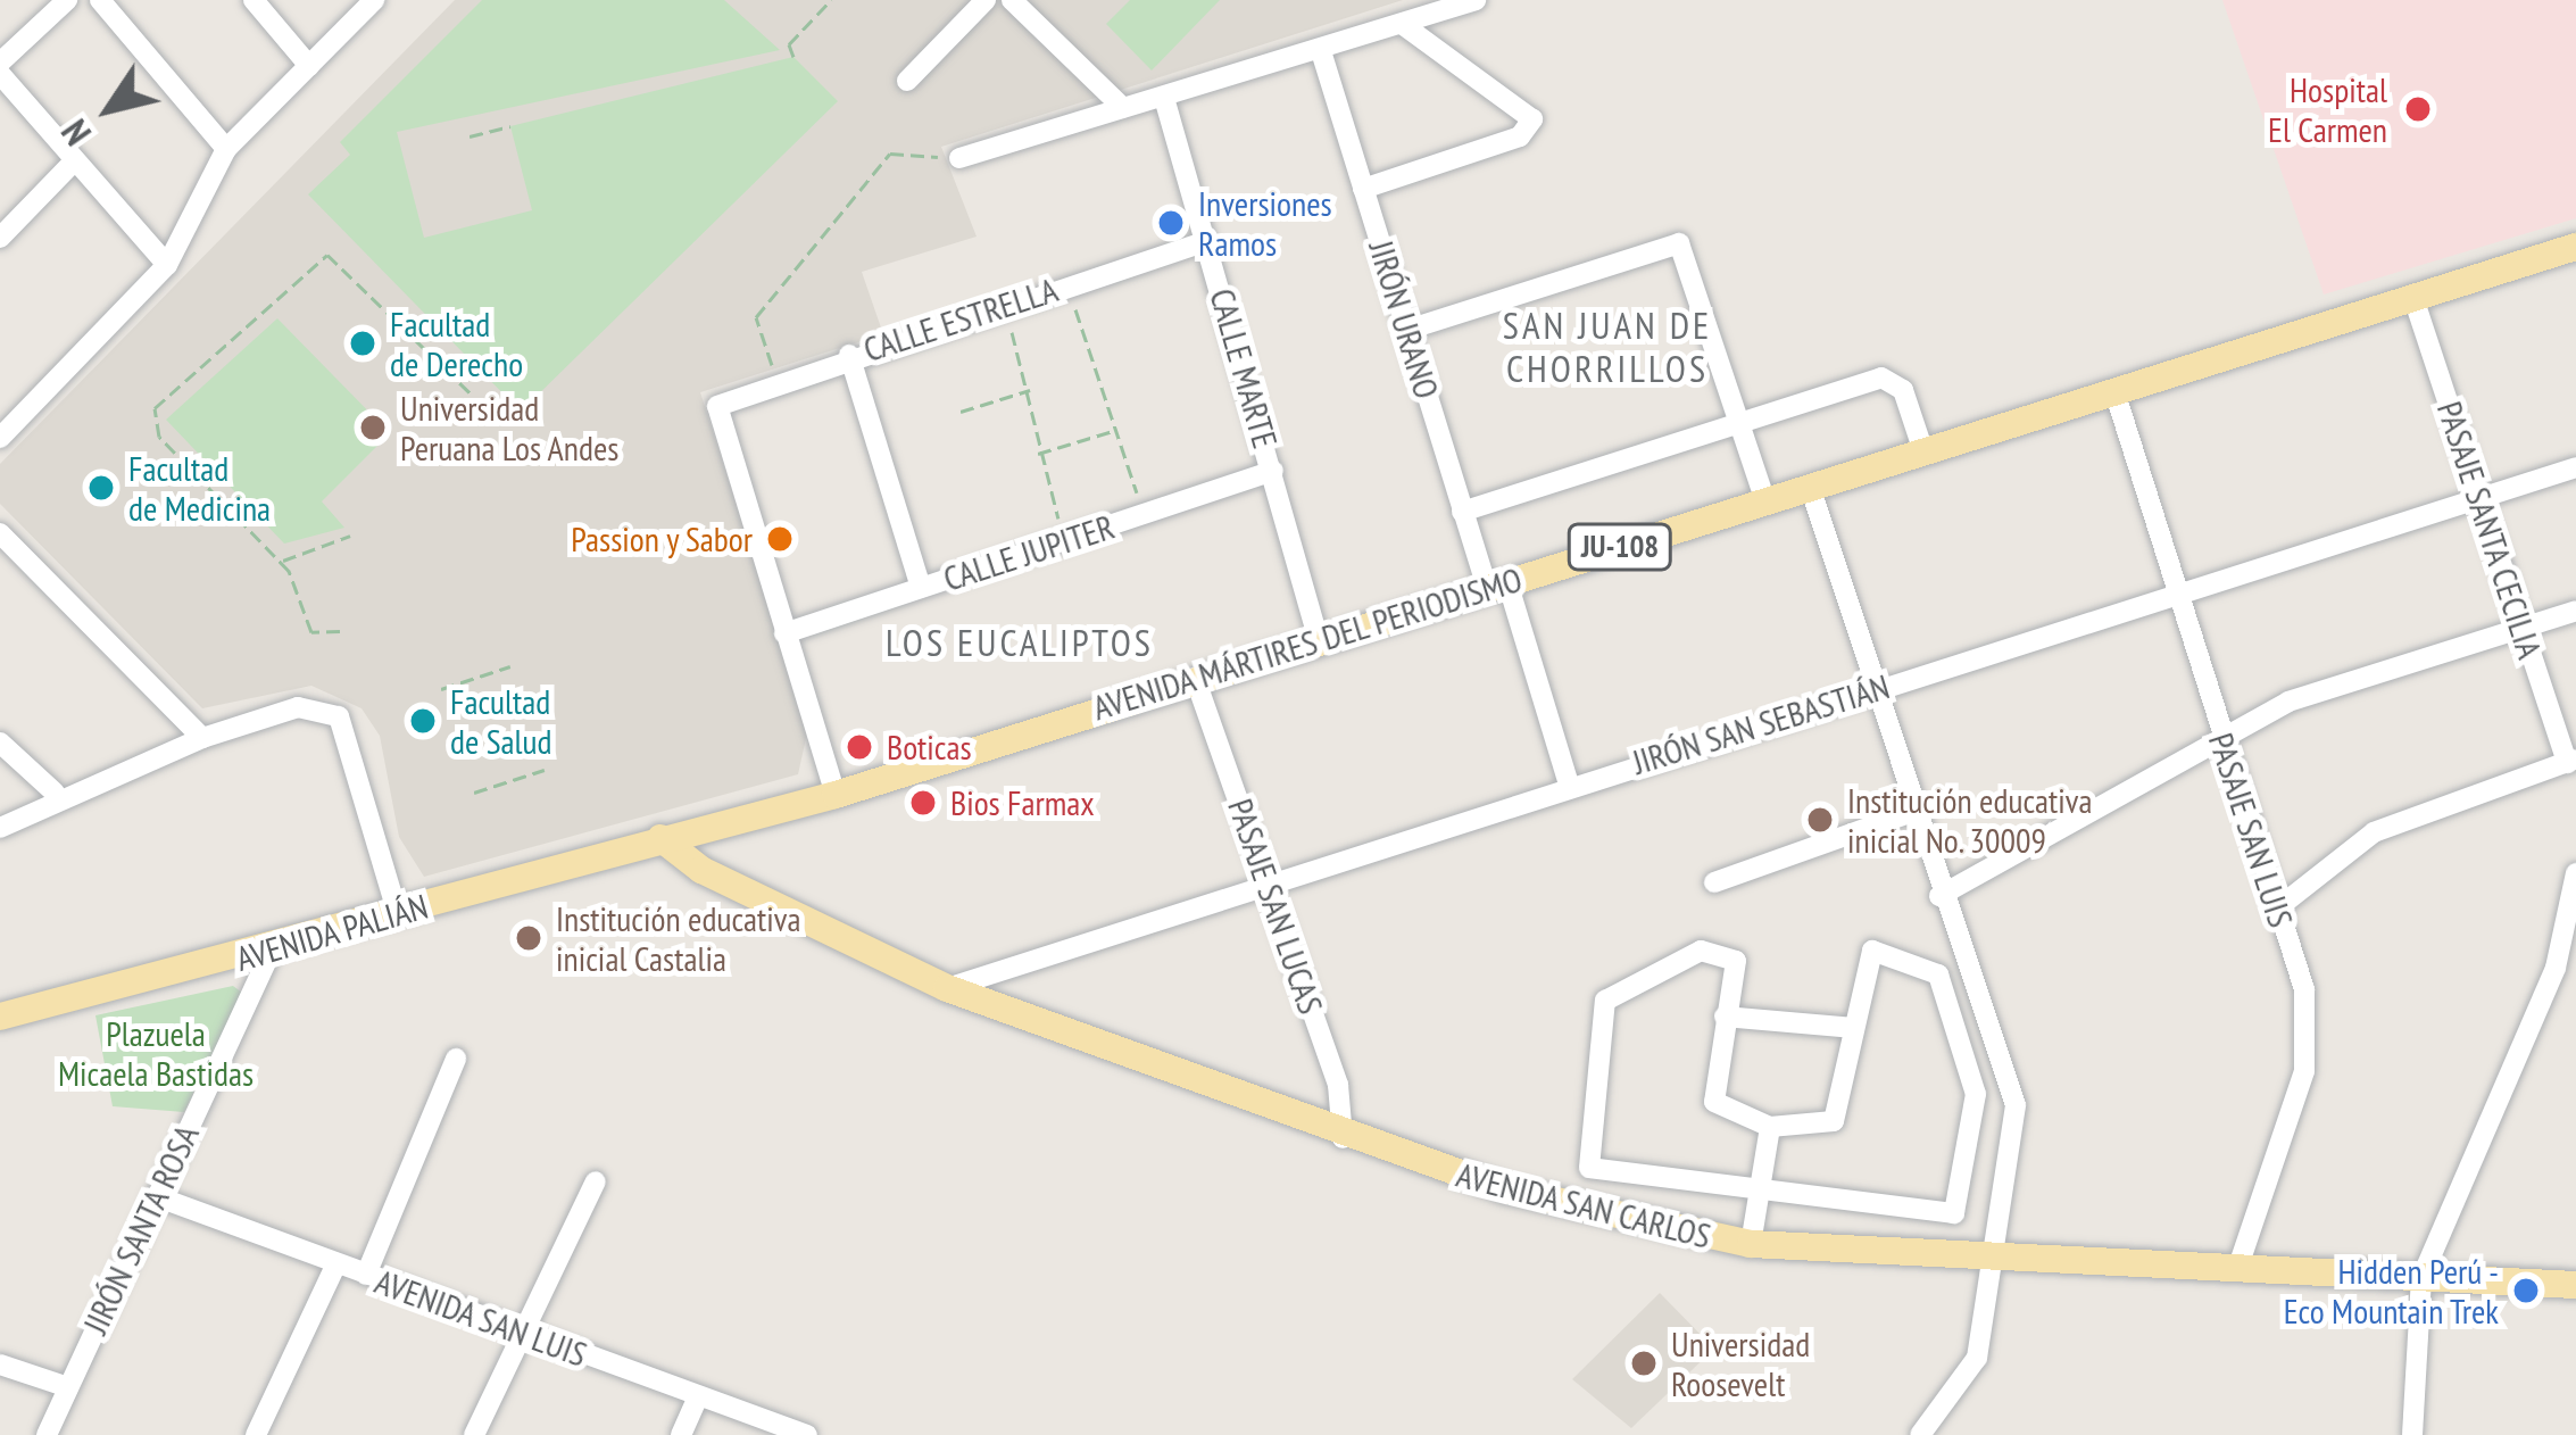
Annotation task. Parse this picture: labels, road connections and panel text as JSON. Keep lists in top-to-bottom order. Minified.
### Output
{"streets":{"main road":["JU-108","AVENIDA MÁRTIRES DEL PERIODISMO","AVENIDA PALIÁN","AVENIDA SAN CARLOS"],"street":["CALLE ESTRELLA","JIRÓN URANO","CALLE MARTE","PASAJE SANTA CECILIA","CALLE JUPITER","JIRÓN SAN SEBASTIÁN","PASAJE SAN LUIS","PASAJE SAN LUCAS","JIRÓN SANTA ROSA","AVENIDA SAN LUIS"]},"crossings":[["CALLE ESTRELLA","CALLE MARTE"],["CALLE ESTRELLA","CALLE JUPITER"],["JIRÓN URANO","AVENIDA MÁRTIRES DEL PERIODISMO"],["JIRÓN URANO","JIRÓN SAN SEBASTIÁN"],["CALLE MARTE","CALLE JUPITER"],["CALLE MARTE","AVENIDA MÁRTIRES DEL PERIODISMO"],["PASAJE SANTA CECILIA","AVENIDA MÁRTIRES DEL PERIODISMO"],["PASAJE SANTA CECILIA","JIRÓN SAN SEBASTIÁN"],["AVENIDA MÁRTIRES DEL PERIODISMO","PASAJE SAN LUIS"],["AVENIDA MÁRTIRES DEL PERIODISMO","PASAJE SAN LUCAS"],["AVENIDA MÁRTIRES DEL PERIODISMO","AVENIDA PALIÁN"],["AVENIDA MÁRTIRES DEL PERIODISMO","AVENIDA SAN CARLOS"],["JIRÓN SAN SEBASTIÁN","PASAJE SAN LUIS"],["JIRÓN SAN SEBASTIÁN","PASAJE SAN LUCAS"],["JIRÓN SAN SEBASTIÁN","AVENIDA SAN CARLOS"],["PASAJE SAN LUIS","AVENIDA SAN CARLOS"],["PASAJE SAN LUCAS","AVENIDA SAN CARLOS"],["AVENIDA PALIÁN","AVENIDA SAN CARLOS"],["AVENIDA PALIÁN","JIRÓN SANTA ROSA"],["JIRÓN SANTA ROSA","AVENIDA SAN LUIS"]],"districts":["SAN JUAN DE CHORRILLOS","LOS EUCALIPTOS"],"parks":["Plazuela Micaela Bastidas"],"places":["Hospital El Carmen","Inversiones Ramos","Facultad de Derecho","Universidad Peruana Los Andes","Facultad de Medicina","Passion y Sabor","Facultad de Salud","Boticas","Bios Farmax","Institución educativa inicial No. 30009","Institución educativa inicial Castalia","Hidden Perú - Eco Mountain Trek","Universidad Roosevelt"],"north":"bottom left"}
